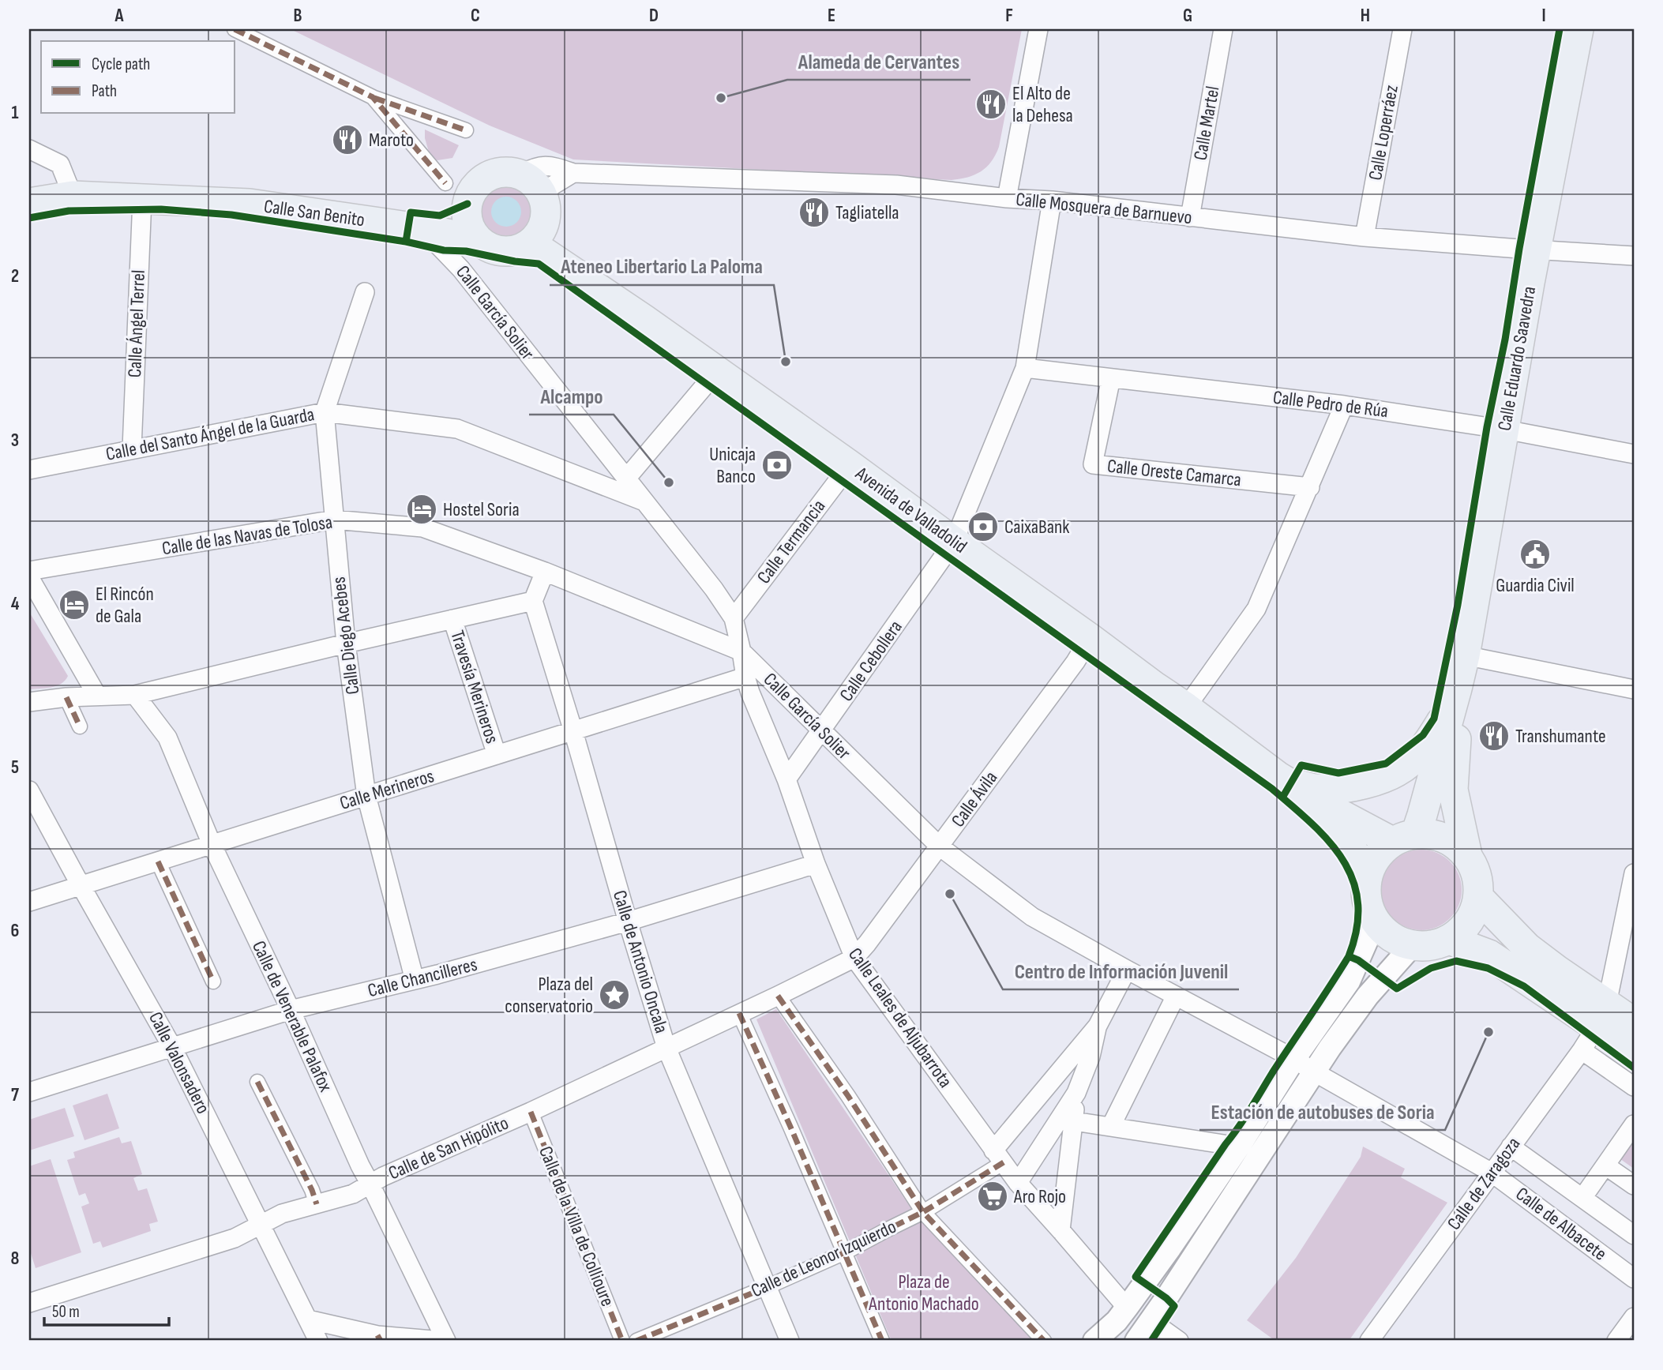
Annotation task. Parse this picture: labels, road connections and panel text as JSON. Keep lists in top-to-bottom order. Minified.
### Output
{"streets":{"main road":["Calle San Benito","Calle Eduardo Saavedra","Avenida de Valladolid"],"street":["Calle Martel","Calle Loperráez","Calle Mosquera de Barnuevo","Calle García Solier","Calle Ángel Terrel","Calle Pedro de Rúa","Calle del Santo Ángel de la Guarda","Calle Oreste Camarca","Calle de las Navas de Tolosa","Calle Termancia","Calle Diego Acebes","Calle Cebollera","Travesía Merineros","Calle Merineros","Calle Ávila","Calle de Antonio Oncala","Calle Chancilleres","Calle de Venerable Palafox","Calle Leales de Aljubarrota","Calle Valonsadero","Calle de San Hipólito","Calle de Zaragoza","Calle de Albacete","Calle de la Villa de Collioure","Calle de Leonor Izquierdo"]},"crossings":[["Calle Martel","Calle Mosquera de Barnuevo"],["Calle Loperráez","Calle Mosquera de Barnuevo"],["Calle Mosquera de Barnuevo","Calle San Benito"],["Calle Mosquera de Barnuevo","Calle Eduardo Saavedra"],["Calle Mosquera de Barnuevo","Avenida de Valladolid"],["Calle Mosquera de Barnuevo","Calle Cebollera"],["Calle San Benito","Calle García Solier"],["Calle San Benito","Calle Ángel Terrel"],["Calle San Benito","Avenida de Valladolid"],["Calle García Solier","Calle del Santo Ángel de la Guarda"],["Calle García Solier","Calle de las Navas de Tolosa"],["Calle García Solier","Calle Termancia"],["Calle García Solier","Calle Cebollera"],["Calle García Solier","Calle Ávila"],["Calle García Solier","Calle Leales de Aljubarrota"],["Calle García Solier","Calle de Albacete"],["Calle Ángel Terrel","Calle del Santo Ángel de la Guarda"],["Calle Eduardo Saavedra","Calle Pedro de Rúa"],["Calle Pedro de Rúa","Calle Oreste Camarca"],["Calle Pedro de Rúa","Calle Cebollera"],["Calle del Santo Ángel de la Guarda","Calle Diego Acebes"],["Avenida de Valladolid","Calle Termancia"],["Avenida de Valladolid","Calle Cebollera"],["Avenida de Valladolid","Calle Ávila"],["Calle de las Navas de Tolosa","Calle Diego Acebes"],["Calle de las Navas de Tolosa","Calle Leales de Aljubarrota"],["Calle Diego Acebes","Calle Merineros"],["Calle Diego Acebes","Calle Chancilleres"],["Calle Cebollera","Calle Leales de Aljubarrota"],["Travesía Merineros","Calle Merineros"],["Calle Merineros","Calle de Antonio Oncala"],["Calle Merineros","Calle de Venerable Palafox"],["Calle Merineros","Calle Leales de Aljubarrota"],["Calle Merineros","Calle Valonsadero"],["Calle Ávila","Calle Leales de Aljubarrota"],["Calle Ávila","Calle de San Hipólito"],["Calle de Antonio Oncala","Calle Chancilleres"],["Calle de Antonio Oncala","Calle de San Hipólito"],["Calle de Antonio Oncala","Calle de Leonor Izquierdo"],["Calle Chancilleres","Calle de Venerable Palafox"],["Calle Chancilleres","Calle Leales de Aljubarrota"],["Calle Chancilleres","Calle Valonsadero"],["Calle de Venerable Palafox","Calle de San Hipólito"],["Calle Leales de Aljubarrota","Calle de San Hipólito"],["Calle Leales de Aljubarrota","Calle de Leonor Izquierdo"],["Calle Valonsadero","Calle de San Hipólito"],["Calle de San Hipólito","Calle de la Villa de Collioure"],["Calle de Zaragoza","Calle de Albacete"]],"parks":["Plaza de Antonio Machado"],"places":{"other":["Alameda de Cervantes","Ateneo Libertario La Paloma","Alcampo","Centro de Información Juvenil","Estación de autobuses de Soria"],"restaurant":["El Alto de la Dehesa","Maroto","Tagliatella","Transhumante"],"bank":["Unicaja Banco","CaixaBank"],"hotel":["Hostel Soria","El Rincón de Gala"],"public building":["Guardia Civil"],"place":["Plaza del conservatorio"],"supermarket":["Aro Rojo"]},"legend":["Cycle path","Path"],"scale_bar":"50 m","grid":{"columns":["A","B","C","D","E","F","G","H","I"],"rows":["1","2","3","4","5","6","7","8"]}}
